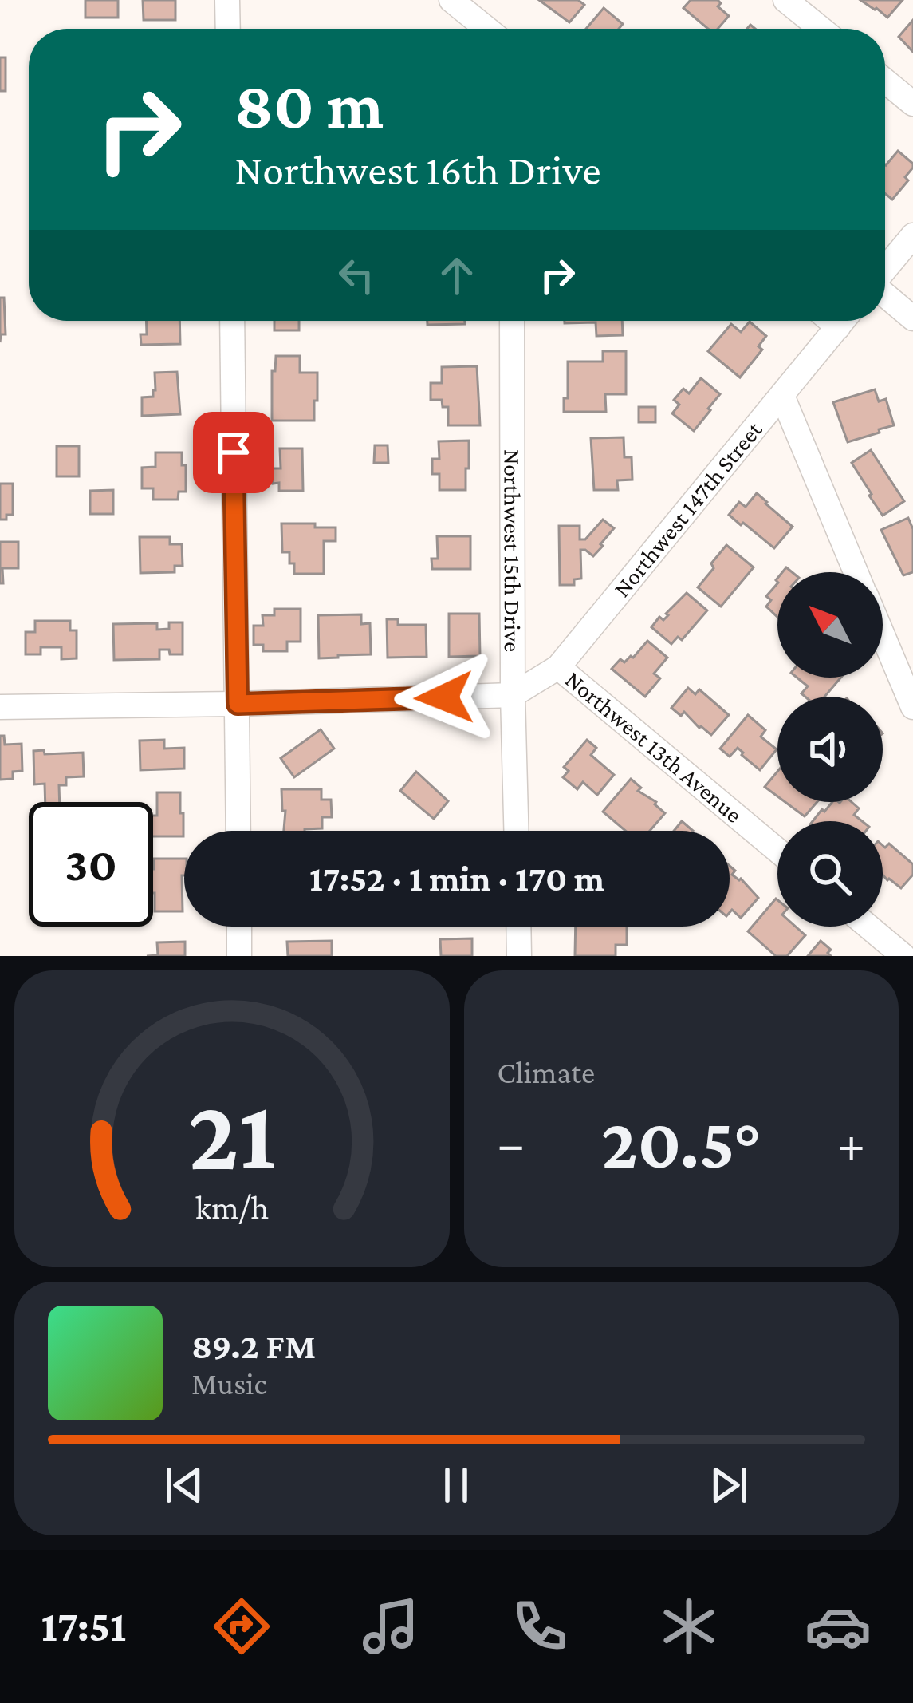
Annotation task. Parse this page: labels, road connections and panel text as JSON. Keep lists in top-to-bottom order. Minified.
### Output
{"streets":{"street":["Northwest 147th Street","Northwest 15th Drive","Northwest 13th Avenue"]},"crossings":[["Northwest 147th Street","Northwest 15th Drive"],["Northwest 147th Street","Northwest 13th Avenue"]],"north":"top left","page":{"turn":["80 m","Northwest 16th Drive"],"limit":"30","trip":"17:52 · 1 min · 170 m","tile":"Climate","heat":["−","20.5°","+"],"song":["89.2 FM","Music"],"tabs":"17:51","gauge":["21","km/h"]}}
